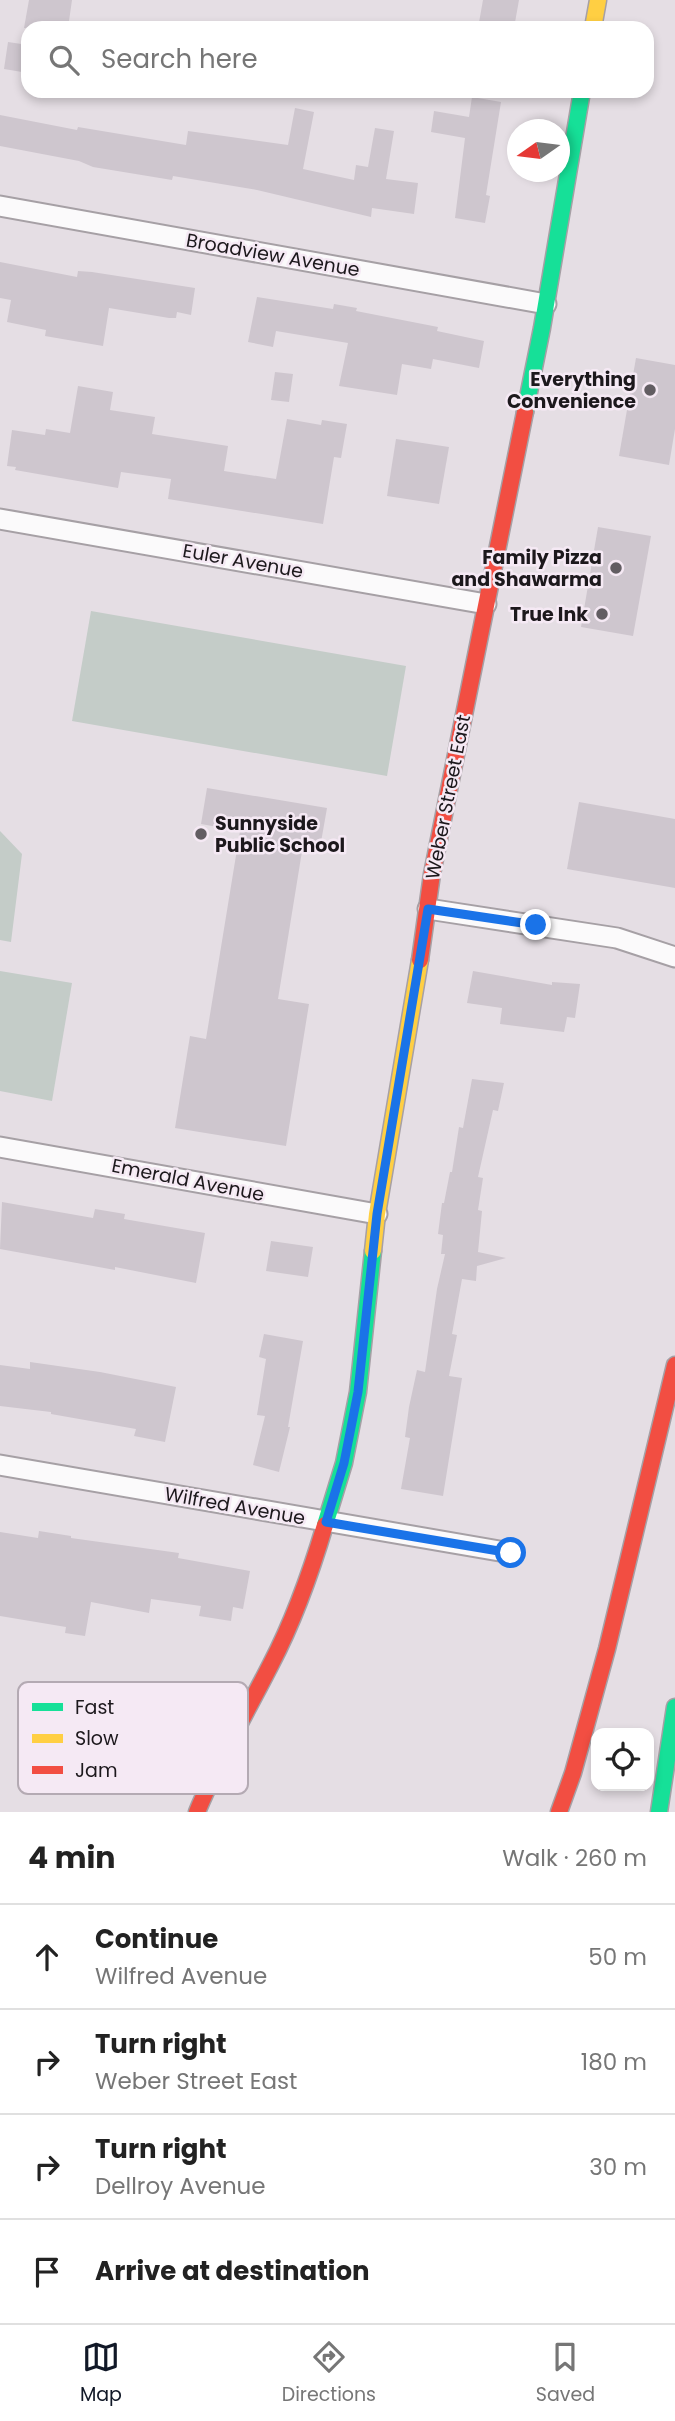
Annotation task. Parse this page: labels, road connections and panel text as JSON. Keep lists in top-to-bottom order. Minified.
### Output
{"streets":{"main road":["Weber Street East"],"street":["Broadview Avenue","Euler Avenue","Emerald Avenue","Wilfred Avenue"]},"crossings":[["Broadview Avenue","Weber Street East"],["Euler Avenue","Weber Street East"],["Weber Street East","Emerald Avenue"],["Weber Street East","Wilfred Avenue"]],"places":["Everything Convenience","Family Pizza and Shawarma","True Ink","Sunnyside Public School"],"legend":["Fast","Slow","Jam"],"north":"left","page":{"search":"Search here","heading":["4 min","Walk · 260 m"],"list":[["Continue","Wilfred Avenue","50 m"],["Turn right","Weber Street East","180 m"],["Turn right","Dellroy Avenue","30 m"],"Arrive at destination"],"nav":["Map","Directions","Saved"]}}
